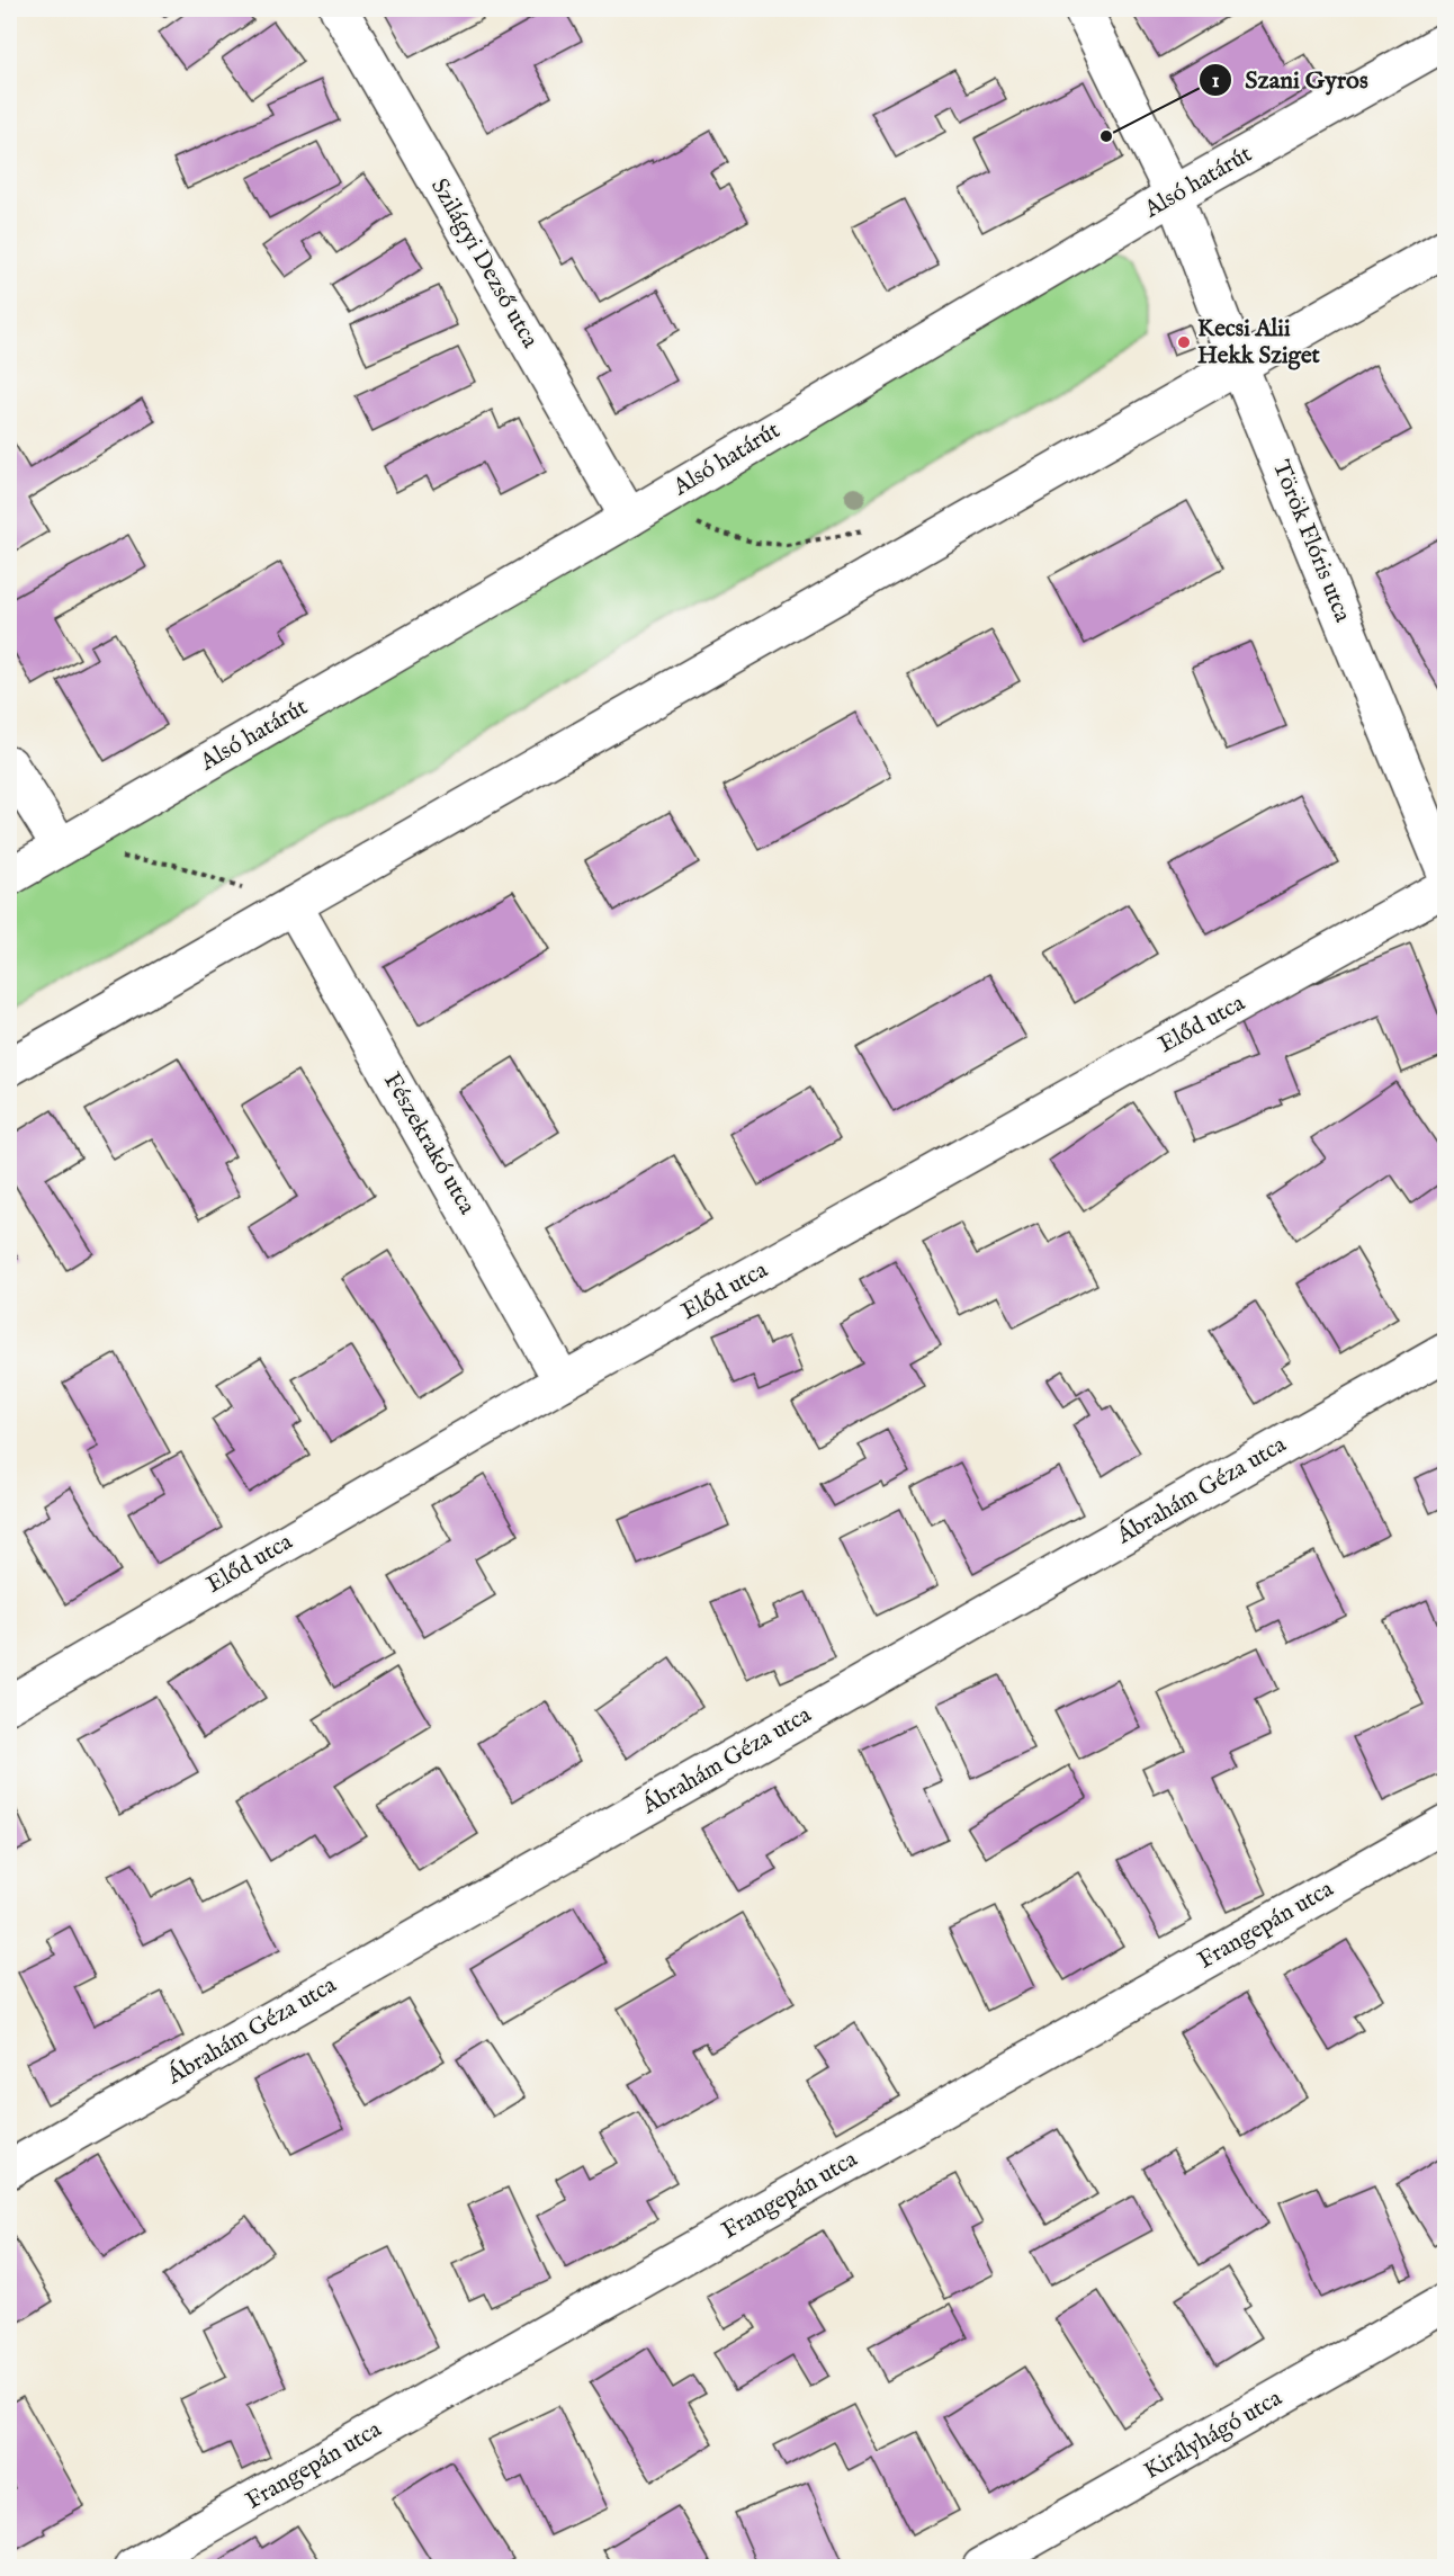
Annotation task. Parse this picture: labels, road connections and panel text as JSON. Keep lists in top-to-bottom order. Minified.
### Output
{"streets":{"street":["Alsó határút","Szilágyi Dezső utca","Török Flóris utca","Előd utca","Fészekrakó utca","Ábrahám Géza utca","Frangepán utca","Királyhágó utca"]},"crossings":[["Alsó határút","Szilágyi Dezső utca"],["Alsó határút","Török Flóris utca"],["Előd utca","Fészekrakó utca"]],"places":["Szani Gyros","Kecsi Alii Hekk Sziget"]}
